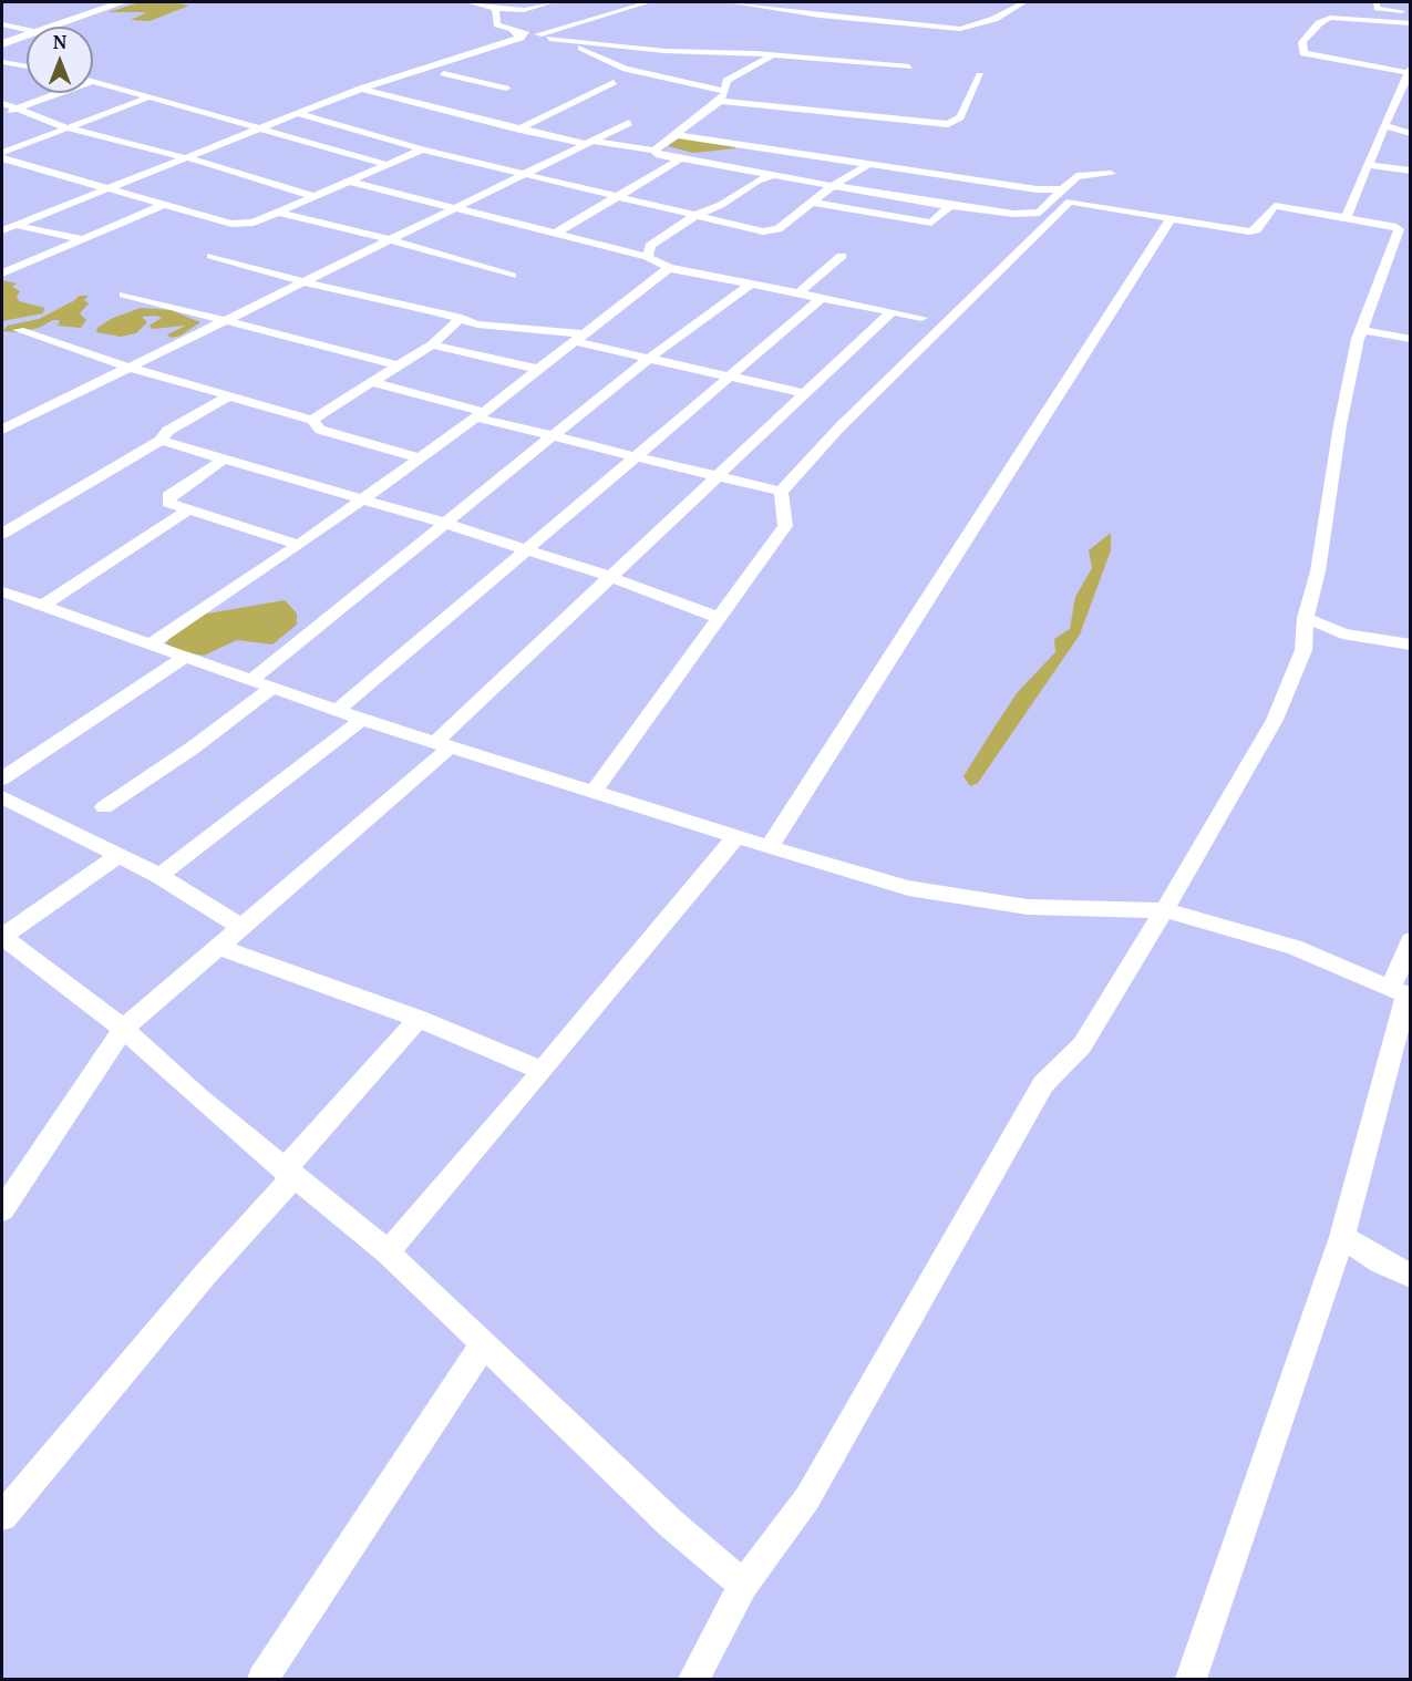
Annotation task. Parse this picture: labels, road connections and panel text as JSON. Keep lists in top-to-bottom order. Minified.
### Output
{"north":"top"}
